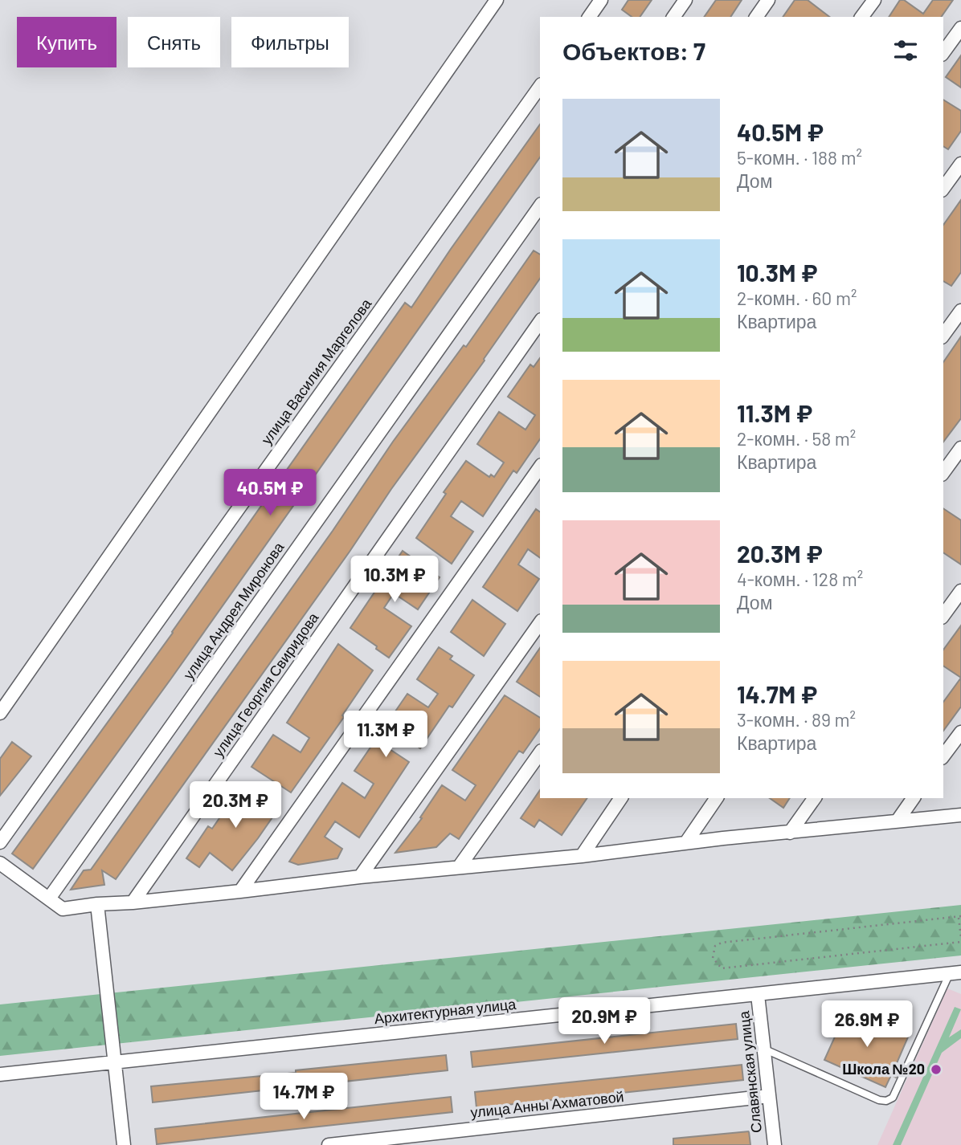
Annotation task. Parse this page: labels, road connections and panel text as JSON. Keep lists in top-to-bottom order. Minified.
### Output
{"streets":{"street":["улица Василия Маргелова","улица Андрея Миронова","улица Георгия Свиридова","Архитектурная улица","Славянская улица","улица Анны Ахматовой"]},"crossings":[["Архитектурная улица","Славянская улица"],["Славянская улица","улица Анны Ахматовой"]],"places":["Школа №20"],"page":{"chip":["Купить","Снять","Фильтры"],"heading":"Объектов: 7","list":[{"name":"40.5M ₽","note":"5-комн. · 188 m² · Дом"},{"name":"10.3M ₽","note":"2-комн. · 60 m² · Квартира"},{"name":"11.3M ₽","note":"2-комн. · 58 m² · Квартира"},{"name":"20.3M ₽","note":"4-комн. · 128 m² · Дом"},{"name":"14.7M ₽","note":"3-комн. · 89 m² · Квартира"}],"price":["40.5M ₽","10.3M ₽","11.3M ₽","20.3M ₽","20.9M ₽","26.9M ₽","14.7M ₽"]}}
